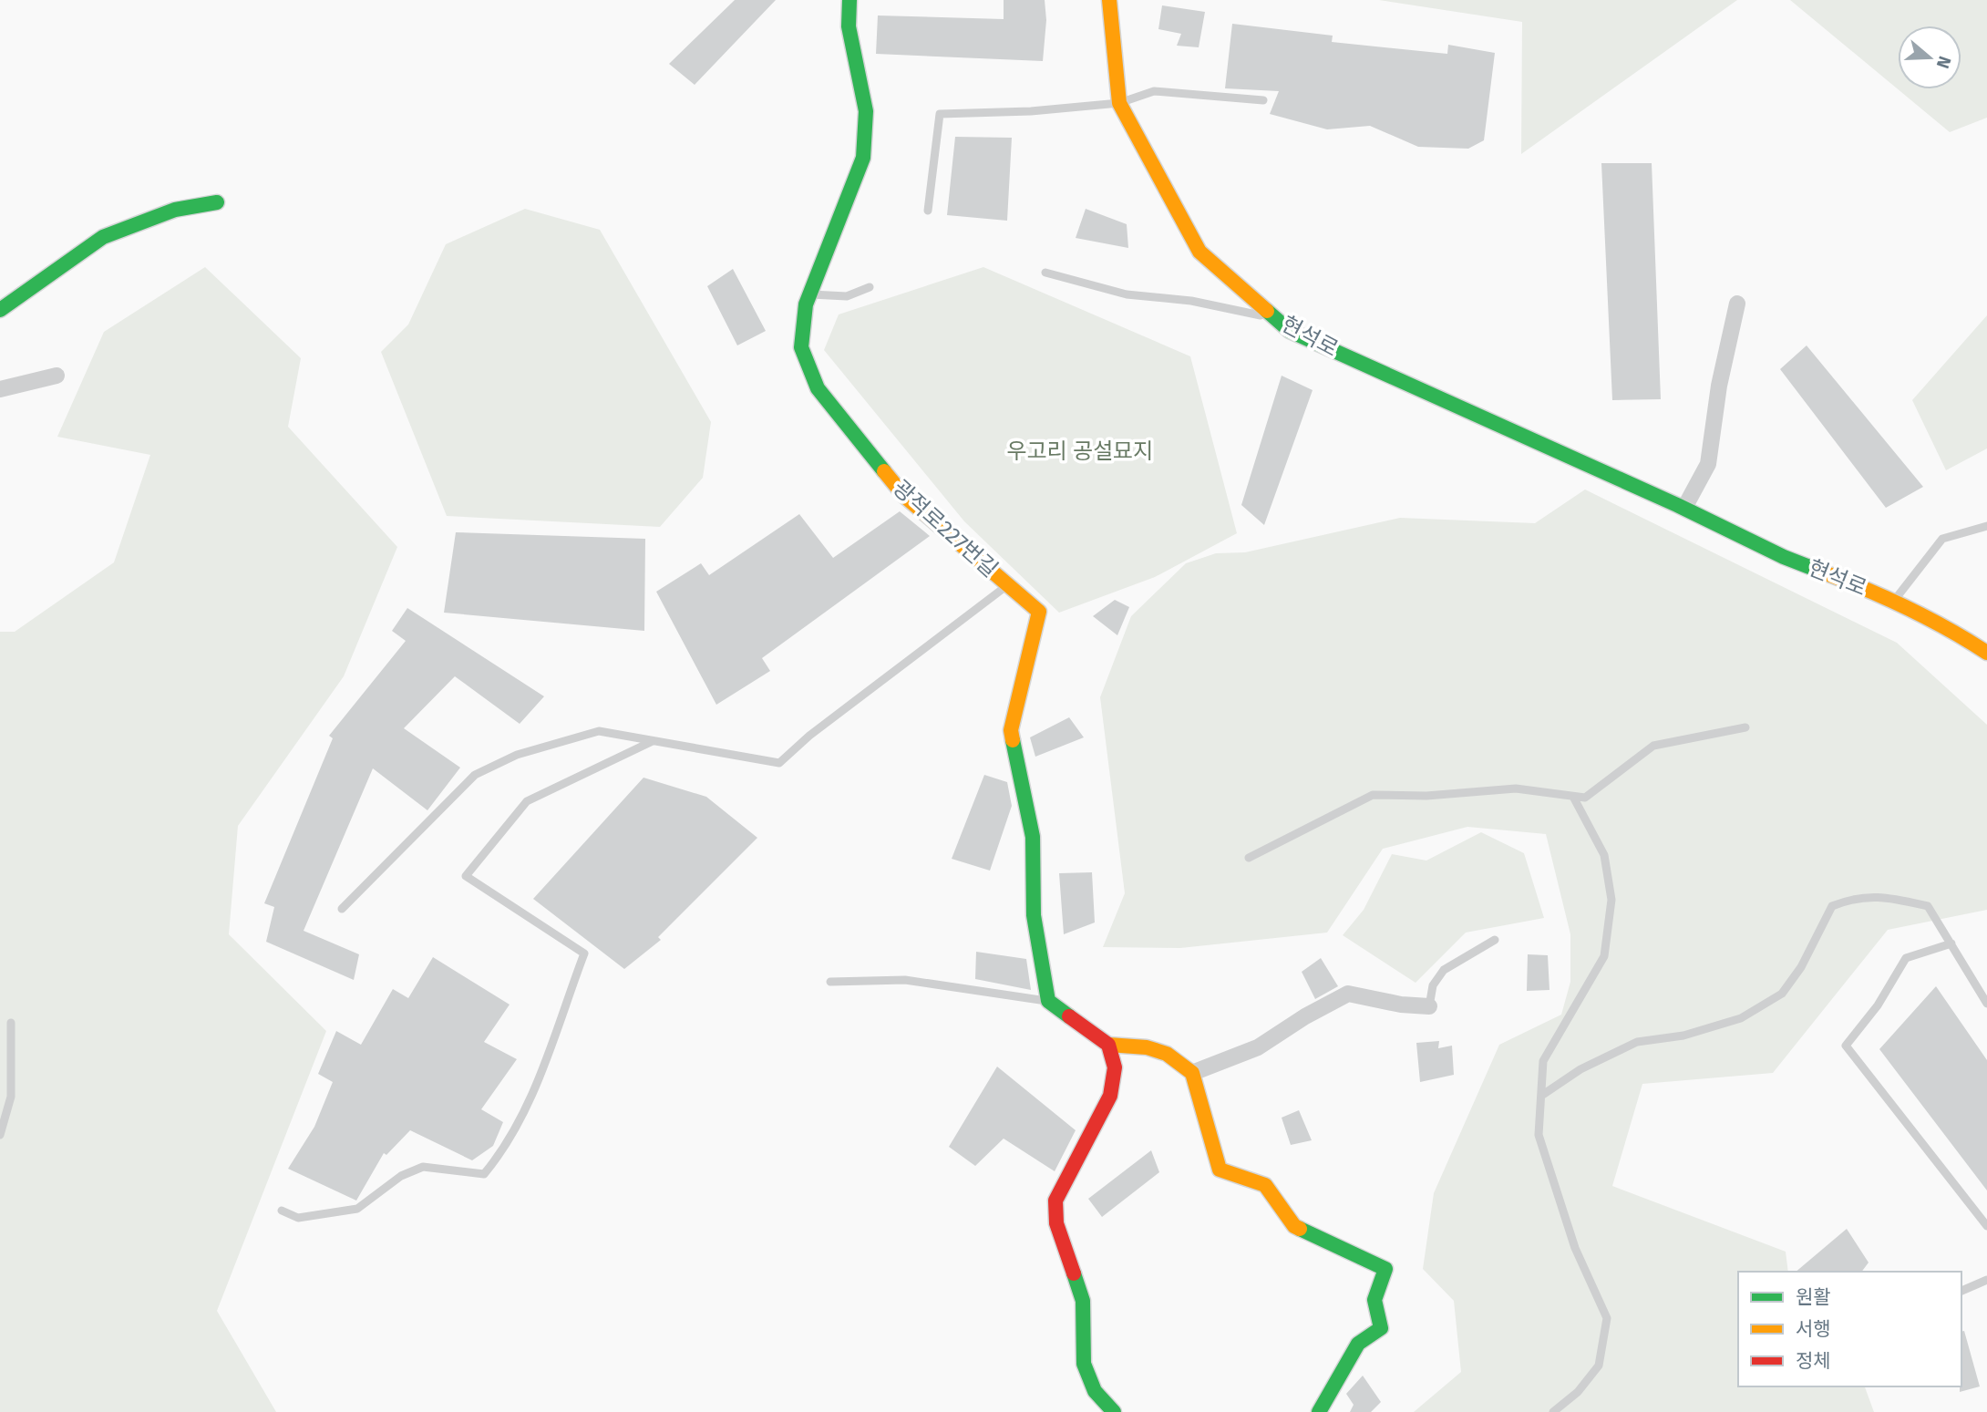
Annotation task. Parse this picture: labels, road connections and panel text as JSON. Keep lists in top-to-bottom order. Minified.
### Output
{"streets":{"street":["현석로","광적로227번길"]},"parks":["우고리 공설묘지"],"legend":["원활","서행","정체"],"north":"right"}
